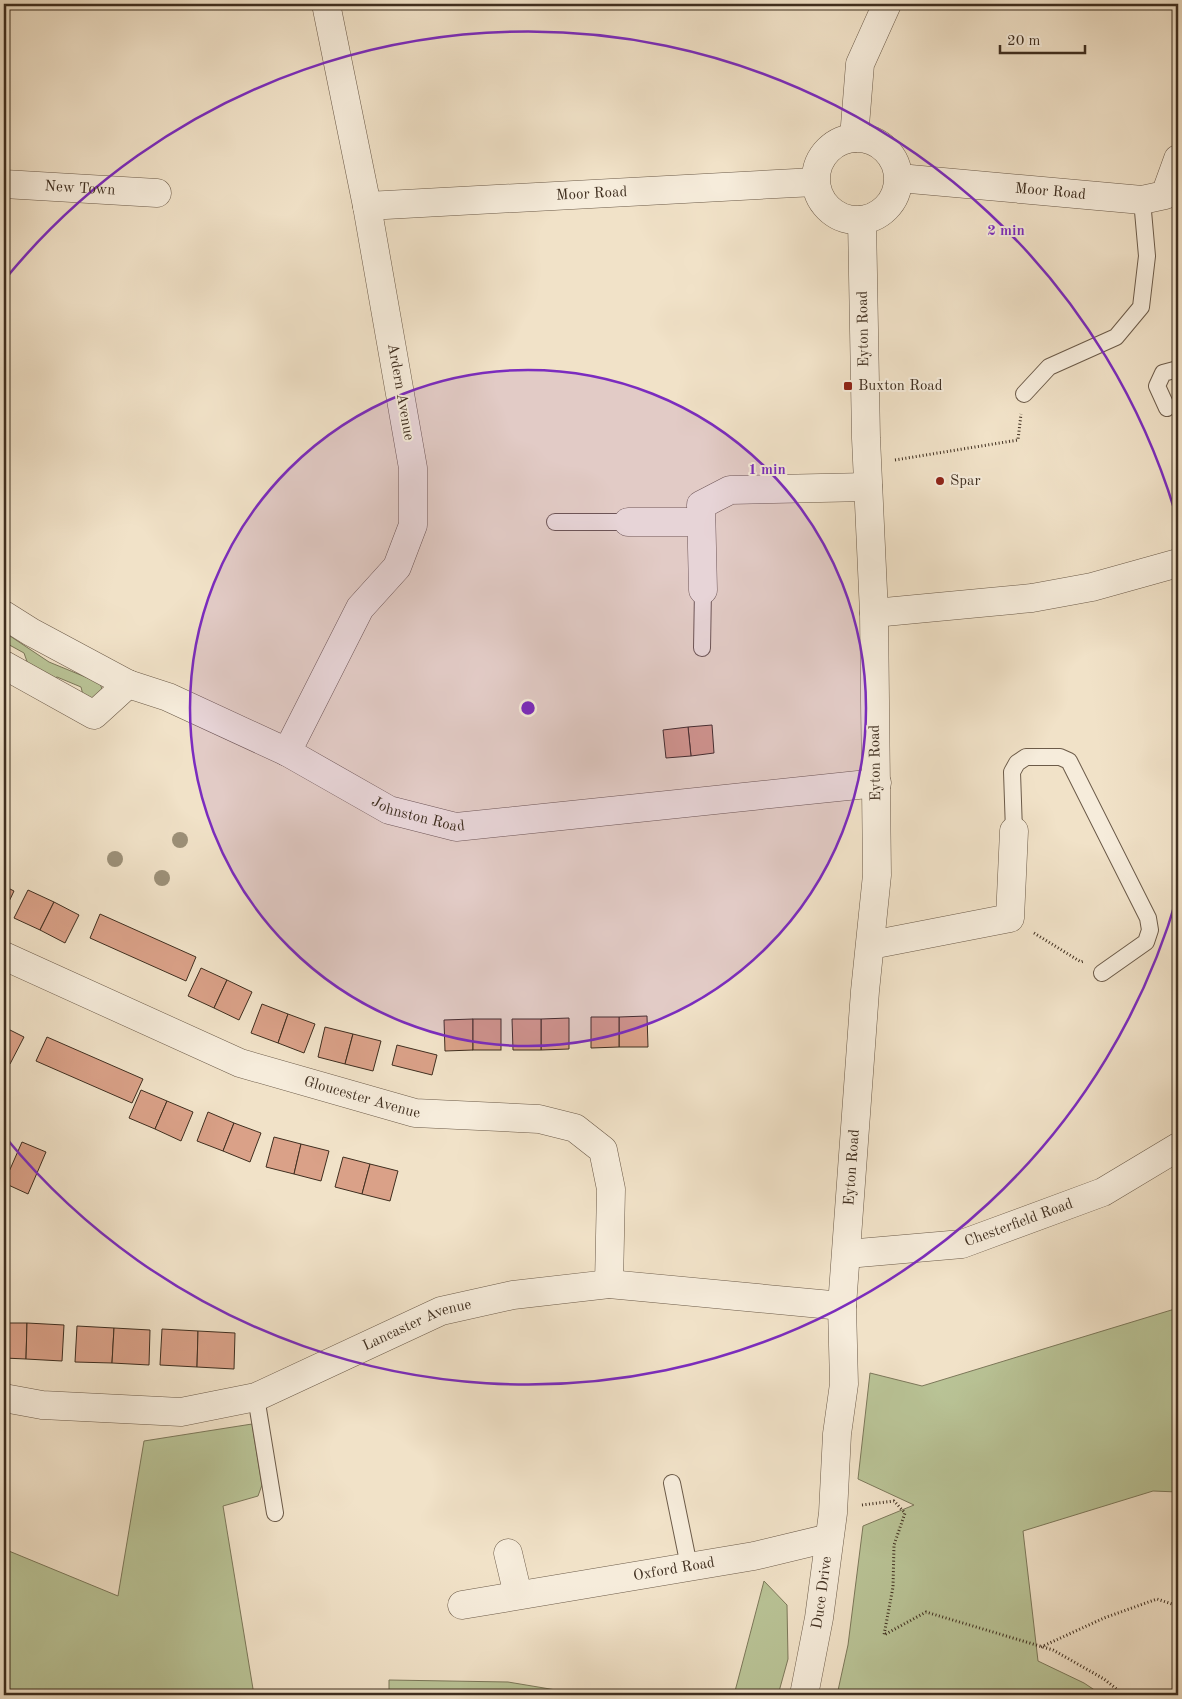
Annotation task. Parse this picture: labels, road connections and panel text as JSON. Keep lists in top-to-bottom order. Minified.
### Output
{"streets":{"street":["New Town","Moor Road","Eyton Road","Ardern Avenue","Johnston Road","Gloucester Avenue","Chesterfield Road","Lancaster Avenue","Oxford Road","Duce Drive"]},"crossings":[["Moor Road","Eyton Road"],["Moor Road","Ardern Avenue"],["Eyton Road","Johnston Road"],["Eyton Road","Chesterfield Road"],["Eyton Road","Lancaster Avenue"],["Ardern Avenue","Johnston Road"],["Gloucester Avenue","Lancaster Avenue"],["Oxford Road","Duce Drive"]],"places":{"transit":["Buxton Road"],"other":["Spar"]},"scale_bar":"20 m","rings":["2 min","1 min"]}
